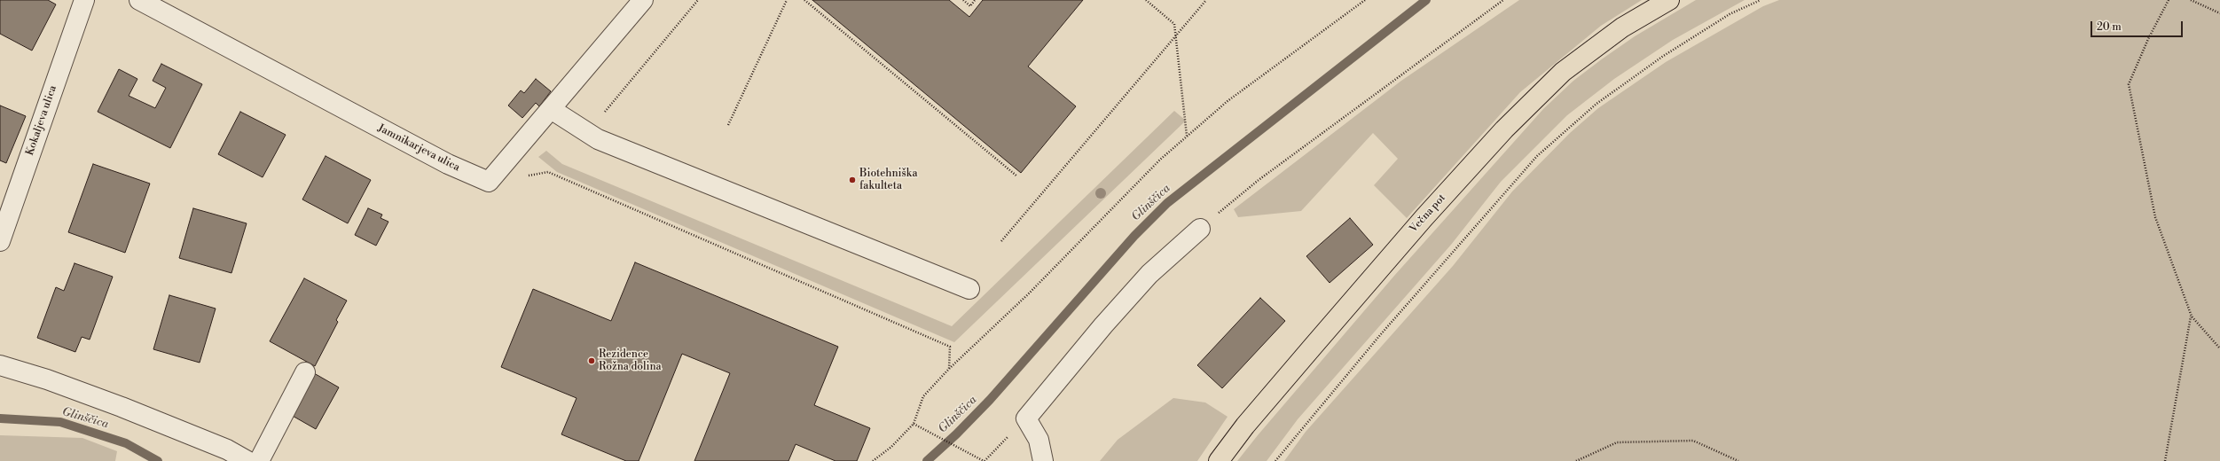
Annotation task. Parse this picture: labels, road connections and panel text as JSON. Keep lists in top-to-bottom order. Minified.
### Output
{"streets":{"main road":["Večna pot"],"street":["Kokaljeva ulica","Jamnikarjeva ulica"]},"water":["Glinščica"],"places":["Biotehniška fakulteta","Rezidence Rožna dolina"],"scale_bar":"20 m"}
